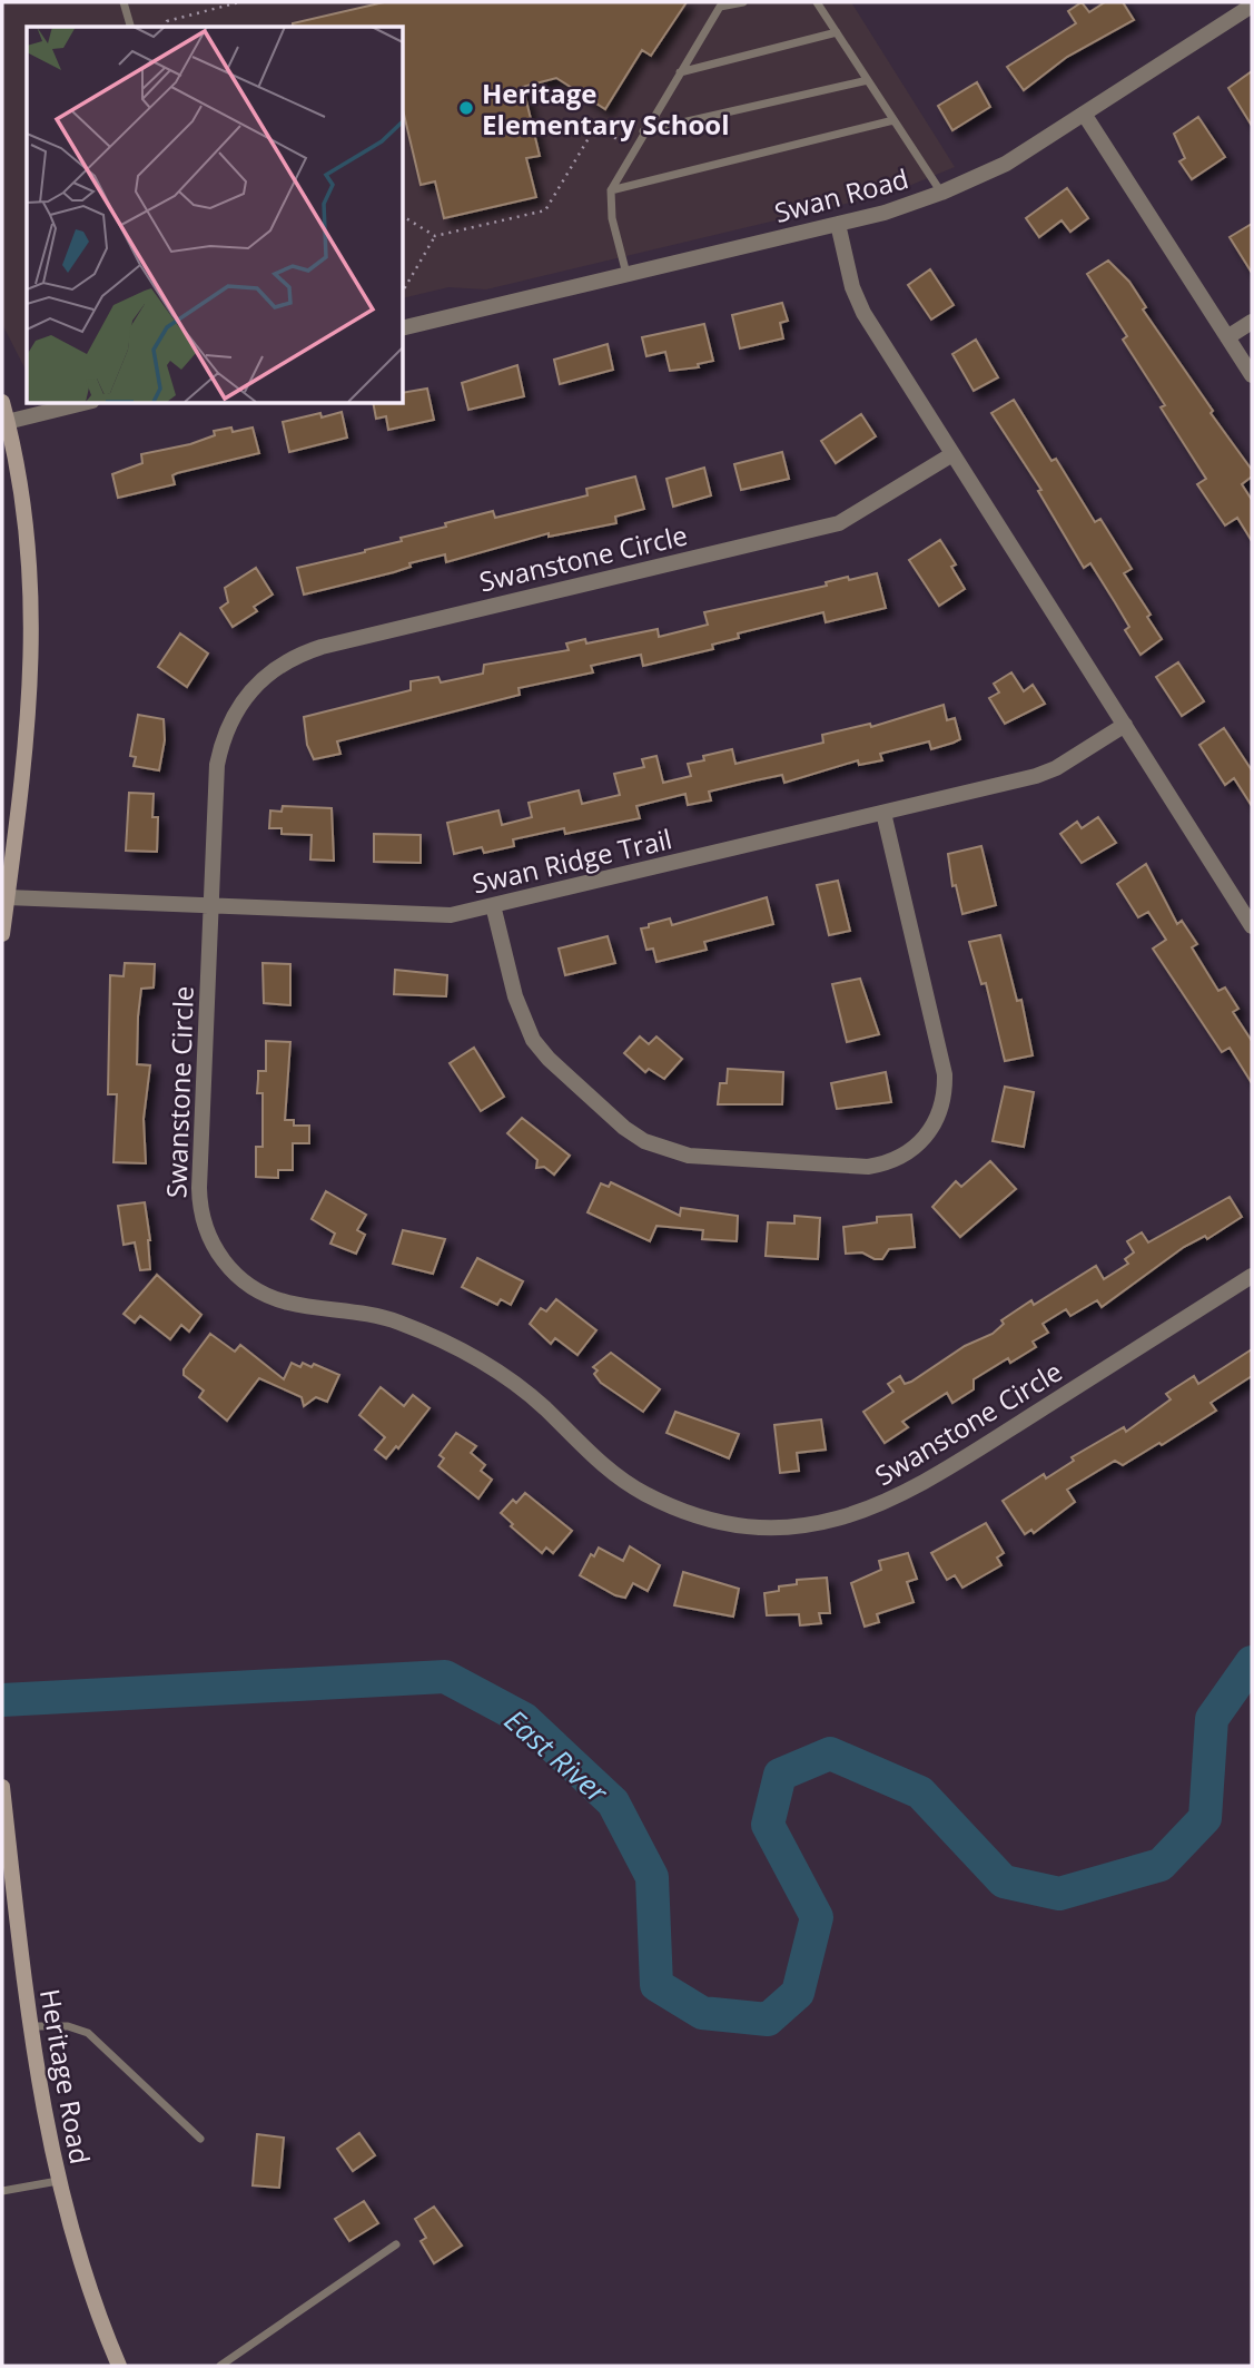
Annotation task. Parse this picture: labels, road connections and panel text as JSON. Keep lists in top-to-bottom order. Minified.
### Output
{"streets":{"main road":["Heritage Road"],"street":["Swan Road","Swanstone Circle","Swan Ridge Trail"]},"crossings":[["Swanstone Circle","Swan Ridge Trail"]],"water":["East River"],"places":["Heritage Elementary School"]}
